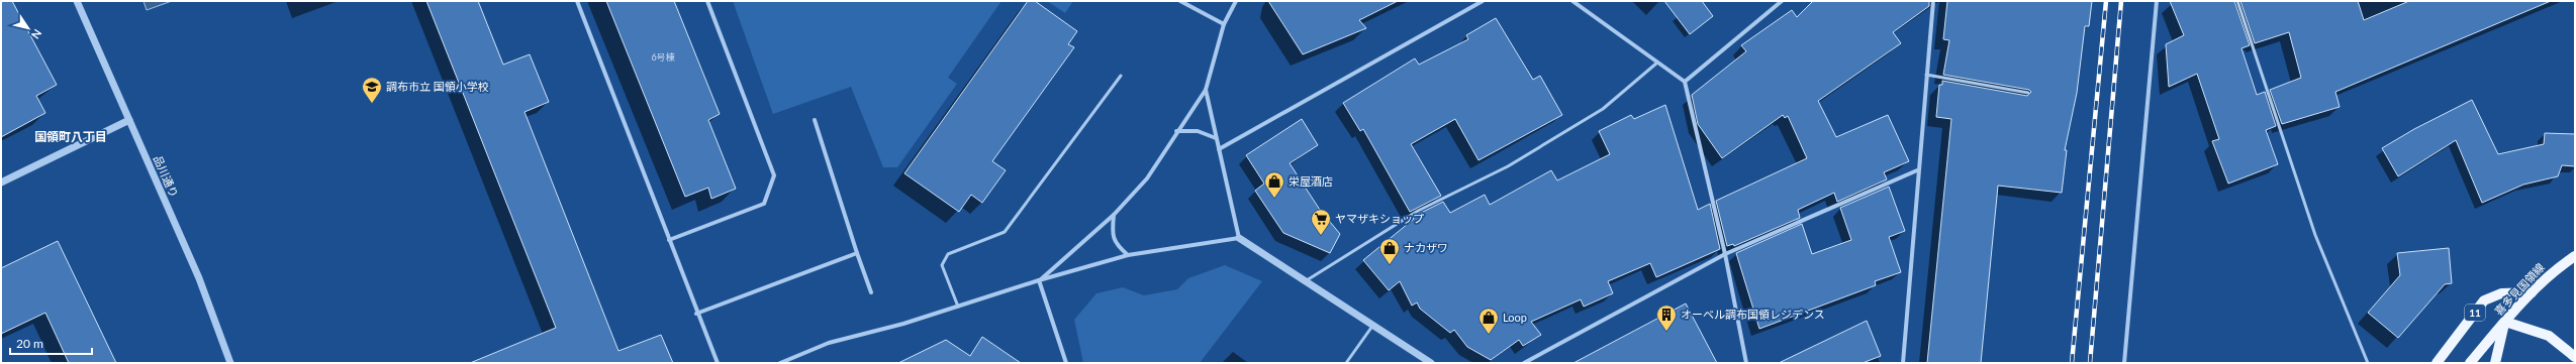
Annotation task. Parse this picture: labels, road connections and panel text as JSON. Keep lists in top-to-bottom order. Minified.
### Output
{"streets":{"main road":["喜多見国領線","11"],"street":["品川通り"]},"crossings":[["喜多見国領線","11"]],"districts":["国領町八丁目"],"places":{"school or university":["調布市立 国領小学校"],"shop":["栄屋酒店","ナカザワ","Loop"],"supermarket":["ヤマザキショップ"],"building":["オーベル調布国領レジデンス"]},"house_numbers":["6号棟"],"scale_bar":"20 m","north":"bottom right"}
